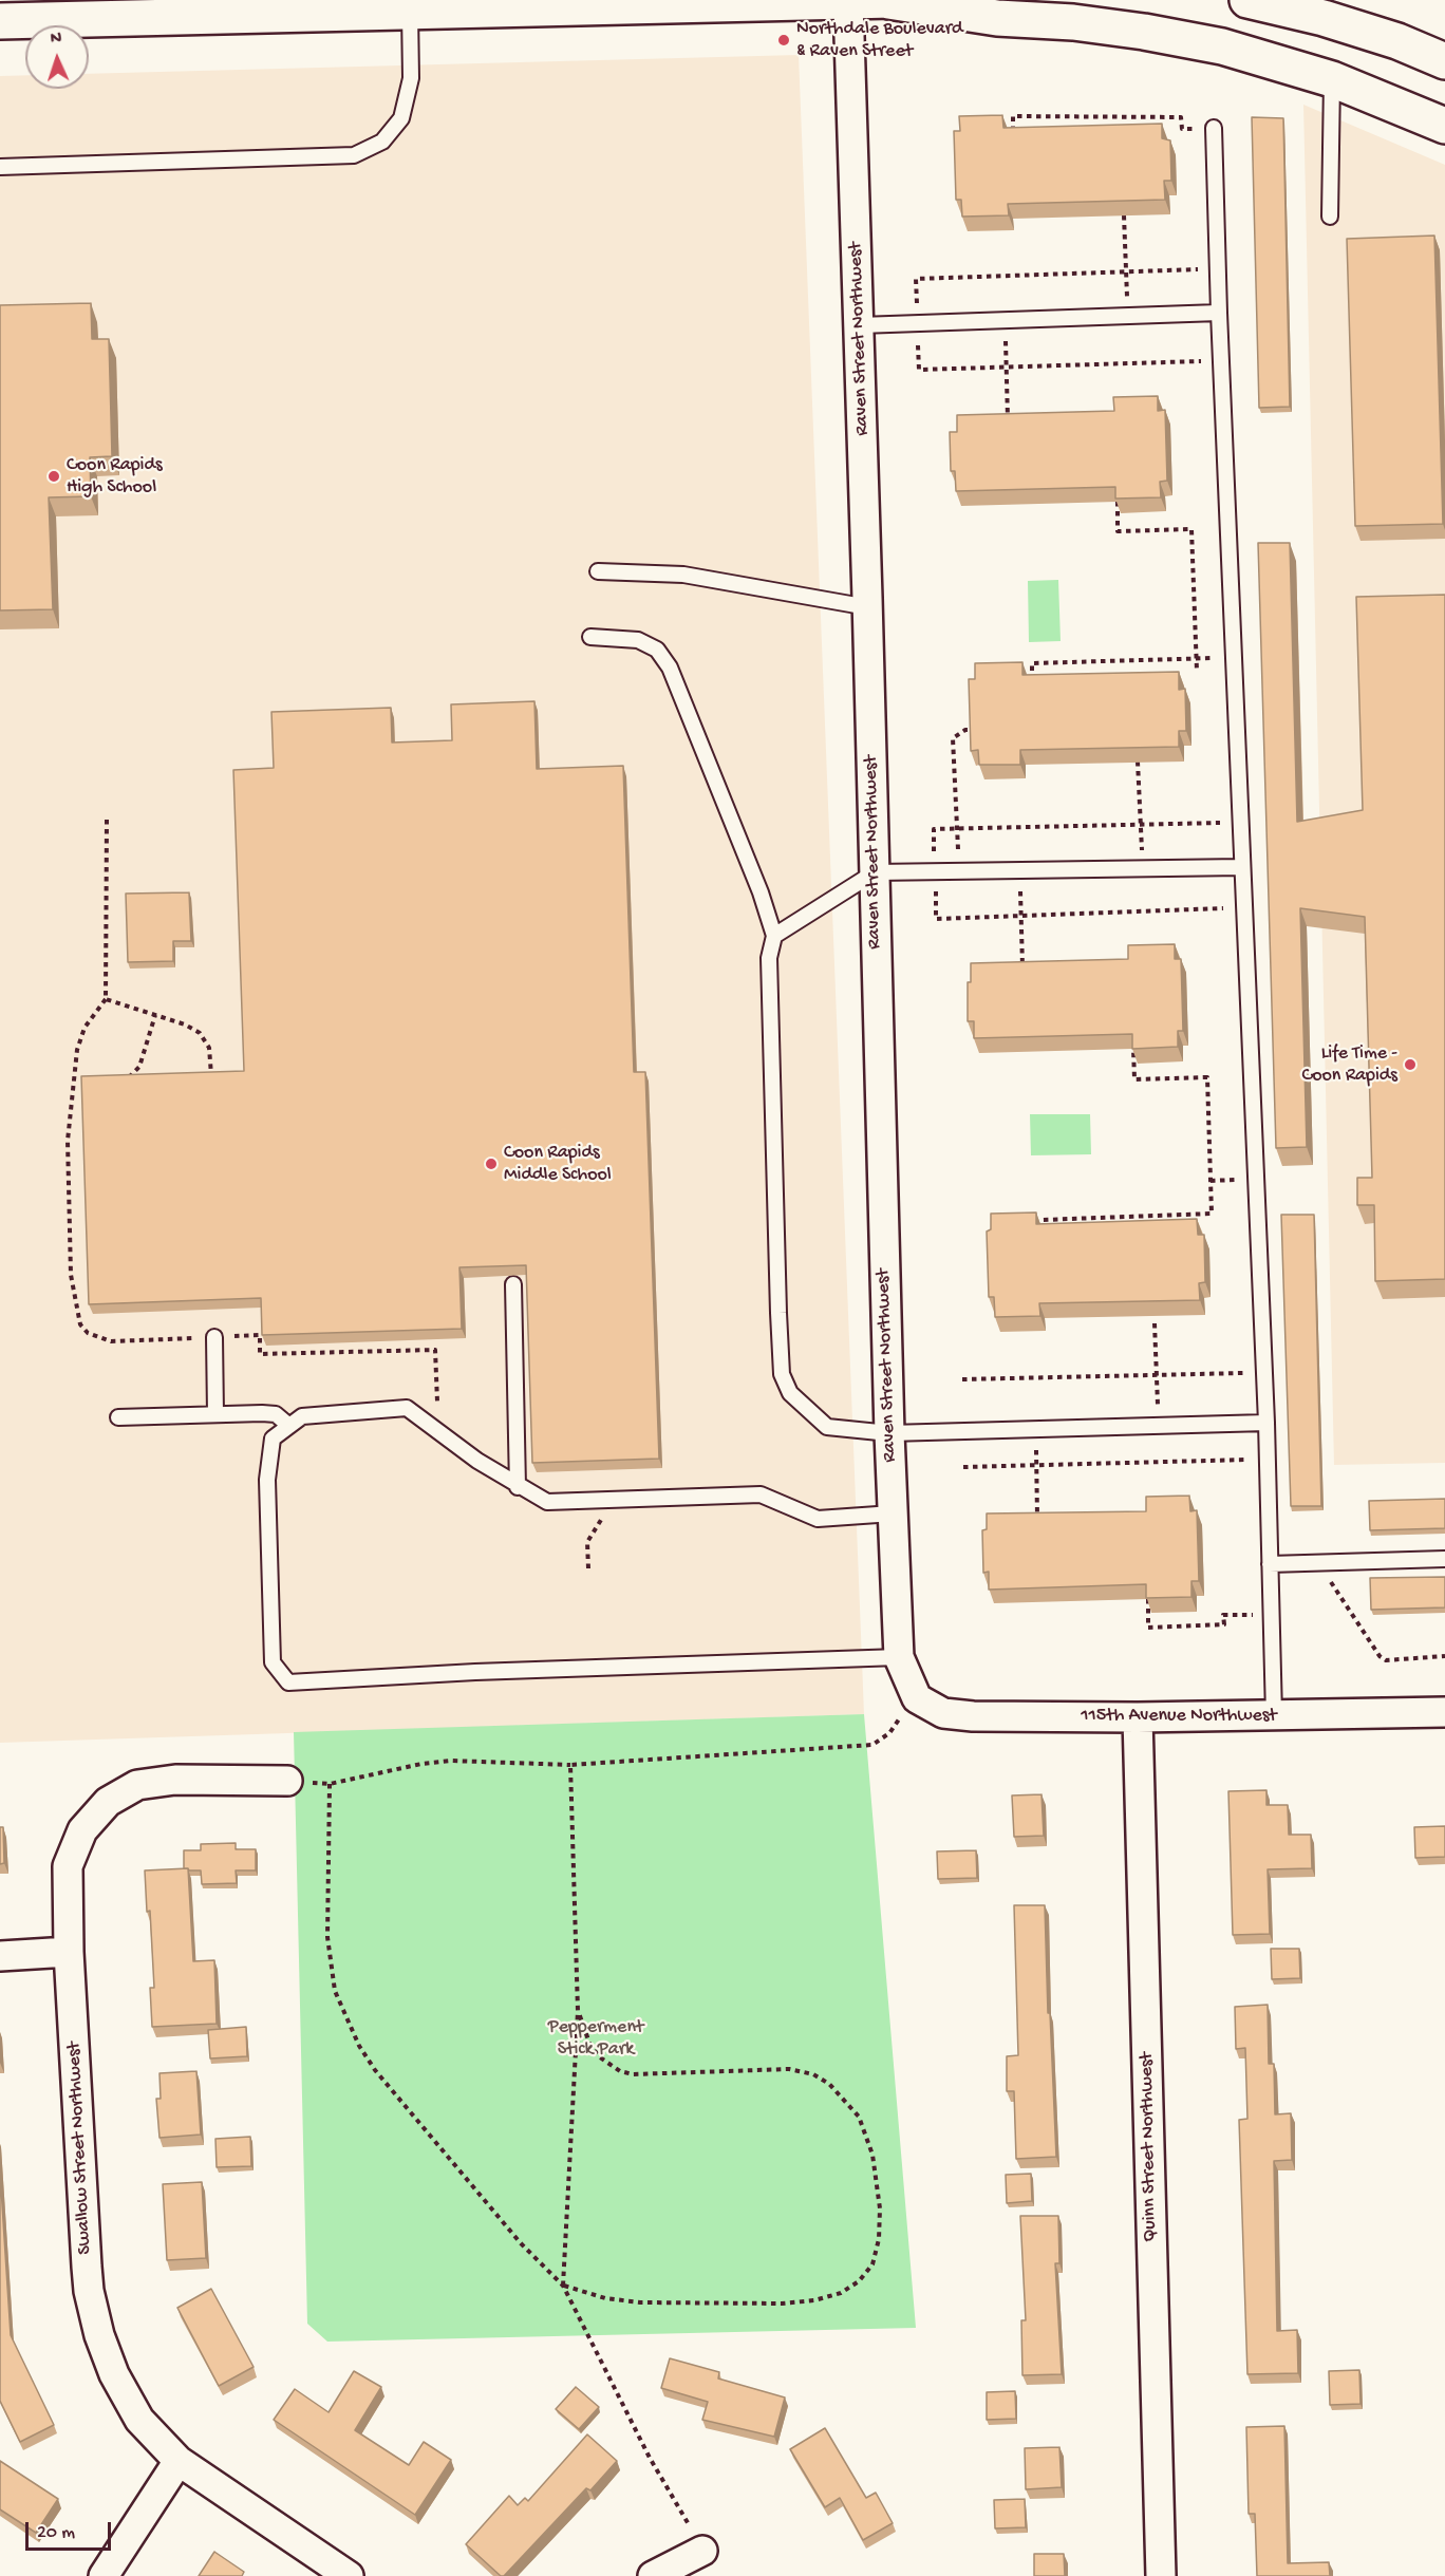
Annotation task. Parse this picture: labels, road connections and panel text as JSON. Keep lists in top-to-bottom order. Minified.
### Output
{"streets":{"street":["Raven Street Northwest","115th Avenue Northwest","Quinn Street Northwest","Swallow Street Northwest"]},"crossings":[["Raven Street Northwest","115th Avenue Northwest"],["115th Avenue Northwest","Quinn Street Northwest"]],"parks":["Pepperment Stick Park"],"places":["Northdale Boulevard & Raven Street","Coon Rapids High School","Life Time - Coon Rapids","Coon Rapids Middle School"],"scale_bar":"20 m","north":"top"}
